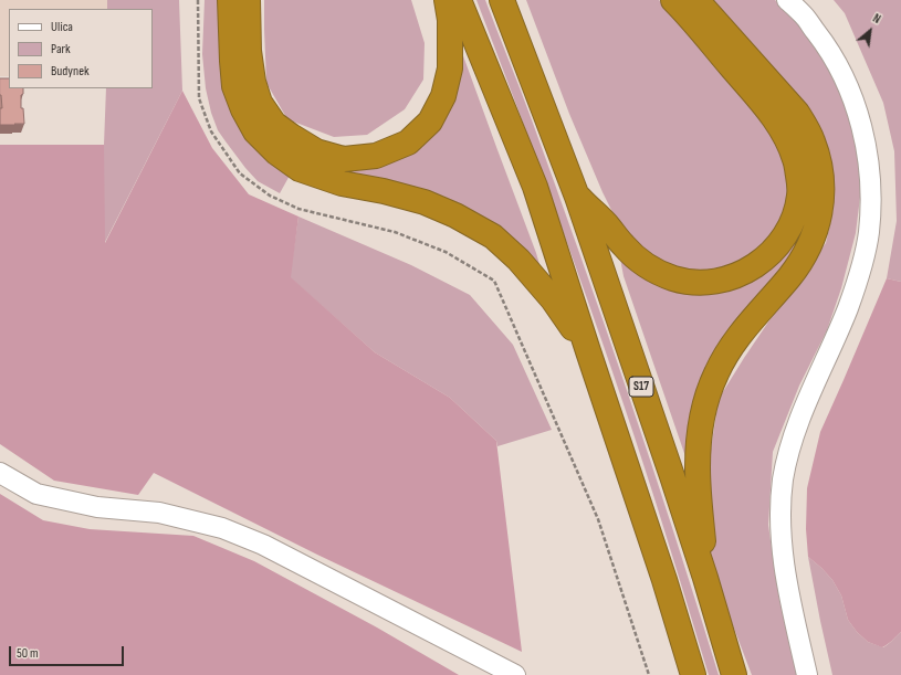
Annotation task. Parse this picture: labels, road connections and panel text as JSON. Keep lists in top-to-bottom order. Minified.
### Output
{"streets":{"highway":["S17"]},"legend":["Ulica","Park","Budynek"],"scale_bar":"50 m","north":"top right"}
